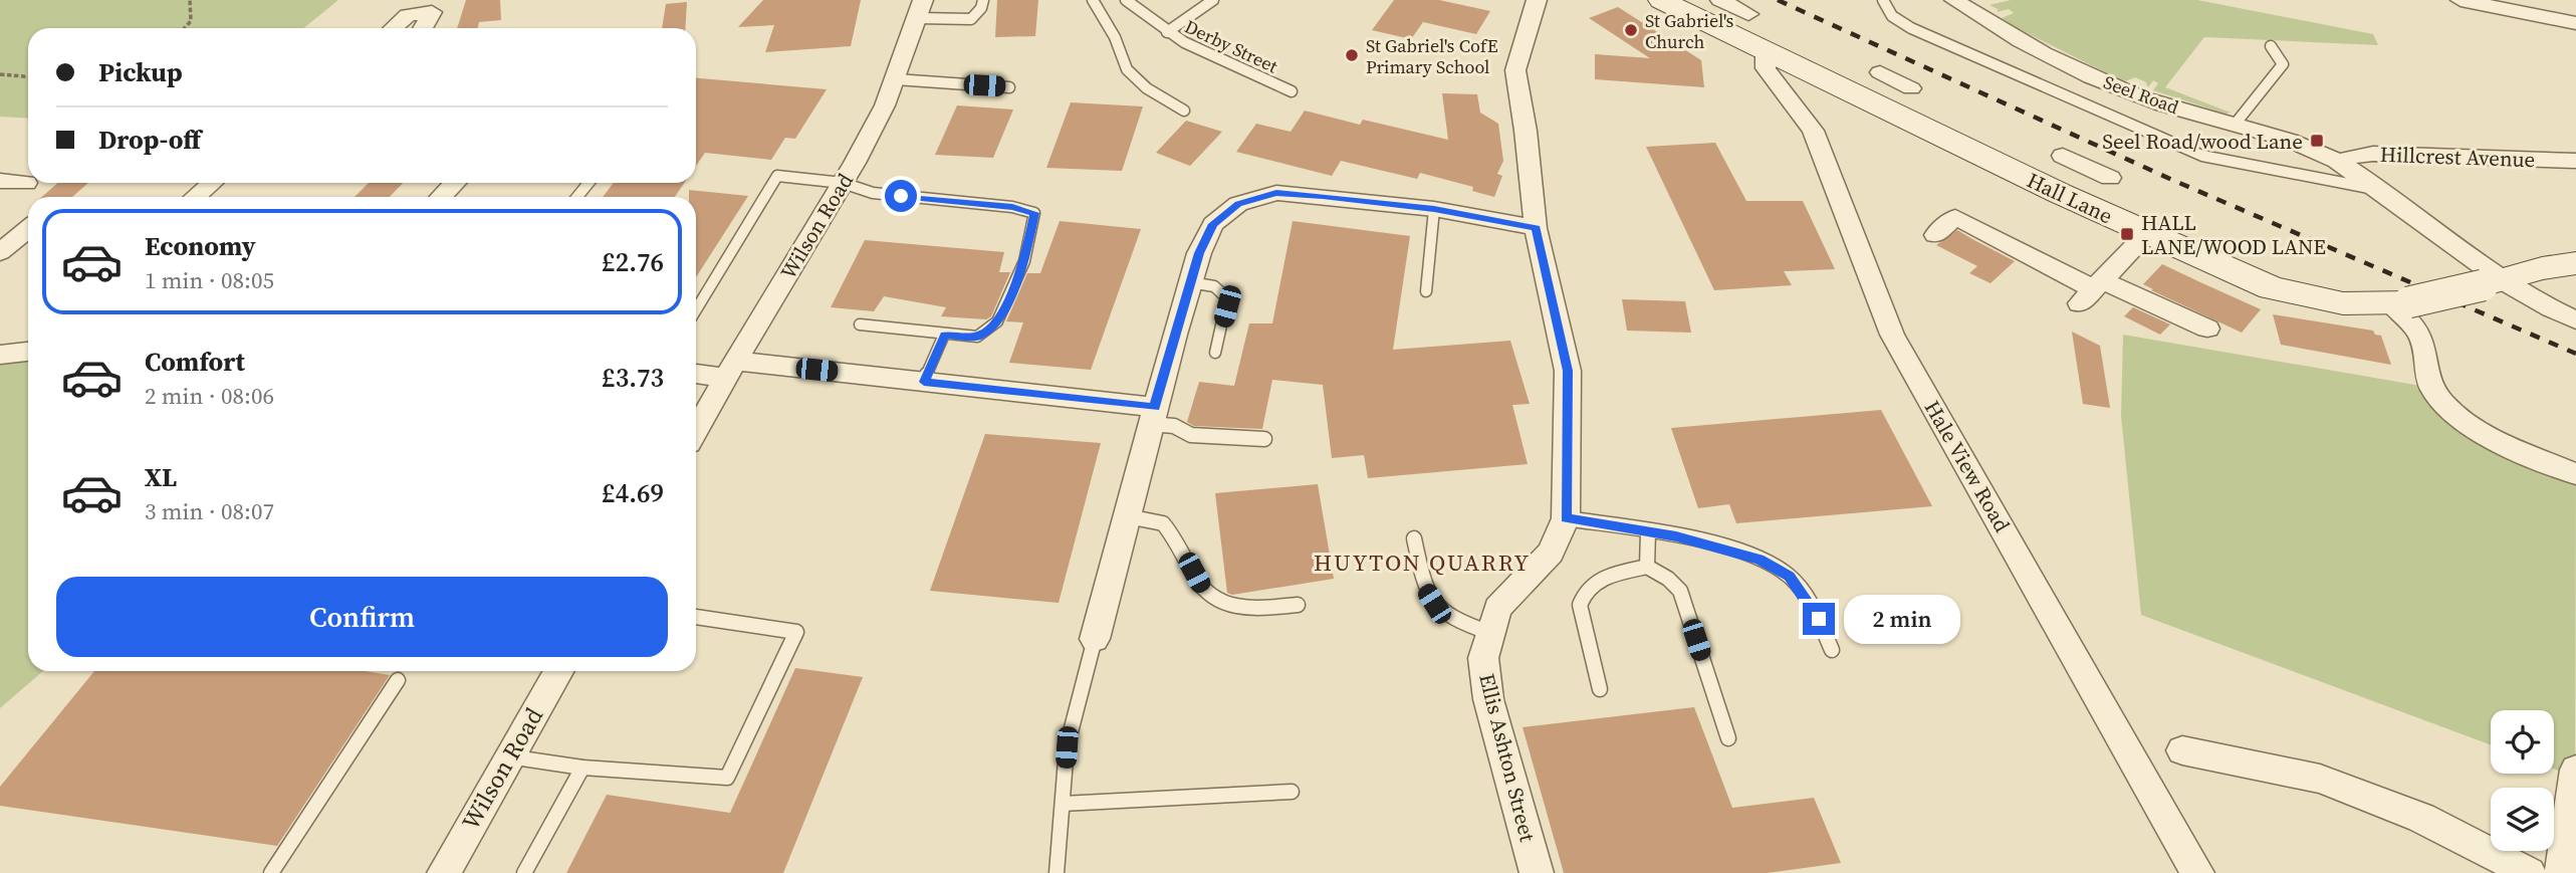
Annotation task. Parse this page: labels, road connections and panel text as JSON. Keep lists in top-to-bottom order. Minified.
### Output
{"streets":{"street":["Seel Road","Hillcrest Avenue","Hall Lane","Wilson Road","Hale View Road","Ellis Ashton Street"],"lane":["Derby Street"]},"crossings":[["Seel Road","Hillcrest Avenue"],["Seel Road","Hall Lane"],["Hall Lane","Hale View Road"]],"districts":["HUYTON QUARRY"],"places":{"other":["St Gabriel's Church","St Gabriel's CofE Primary School"],"transit":["Seel Road/wood Lane","HALL LANE/WOOD LANE"]},"page":{"banner":["Pickup","Drop-off"],"list":[{"name":"Economy","note":"1 min · 08:05","value":"£2.76"},{"name":"Comfort","note":"2 min · 08:06","value":"£3.73"},{"name":"XL","note":"3 min · 08:07","value":"£4.69"}],"buttons":"Confirm","bubble":"2 min"}}
